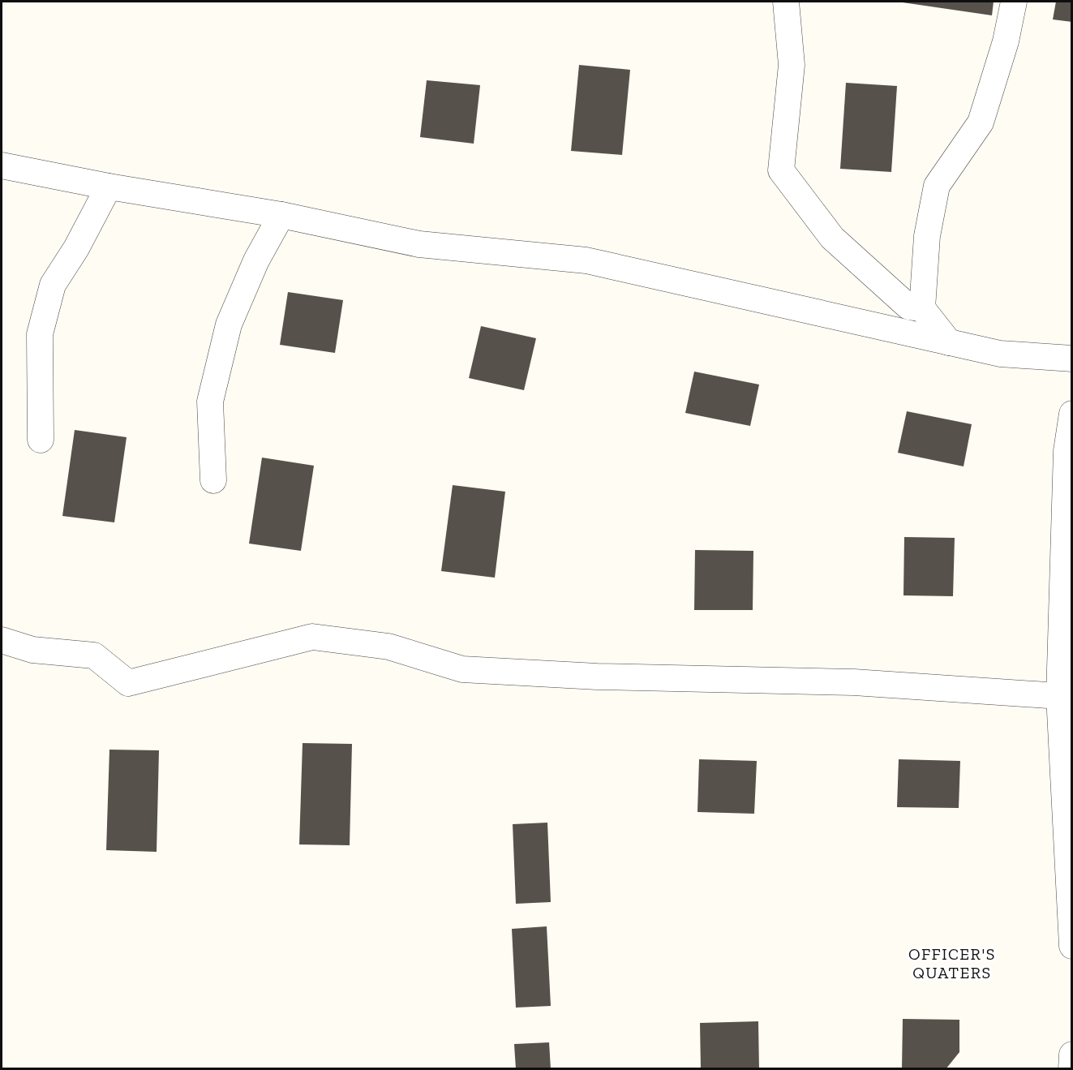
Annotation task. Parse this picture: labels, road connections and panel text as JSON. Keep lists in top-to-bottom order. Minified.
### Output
{"districts":["OFFICER'S QUATERS"]}
